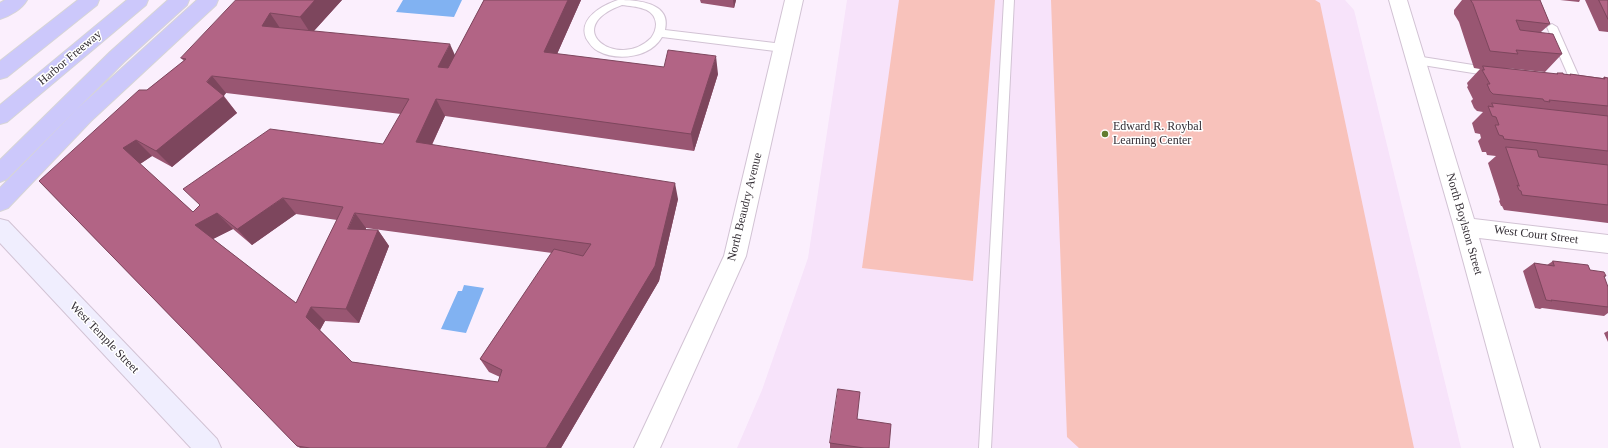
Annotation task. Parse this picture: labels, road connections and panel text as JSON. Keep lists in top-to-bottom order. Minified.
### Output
{"streets":{"highway":["Harbor Freeway"],"main road":["West Temple Street"],"street":["North Beaudry Avenue","North Boylston Street","West Court Street"]},"crossings":[["North Boylston Street","West Court Street"]],"places":["Edward R. Roybal Learning Center"]}
